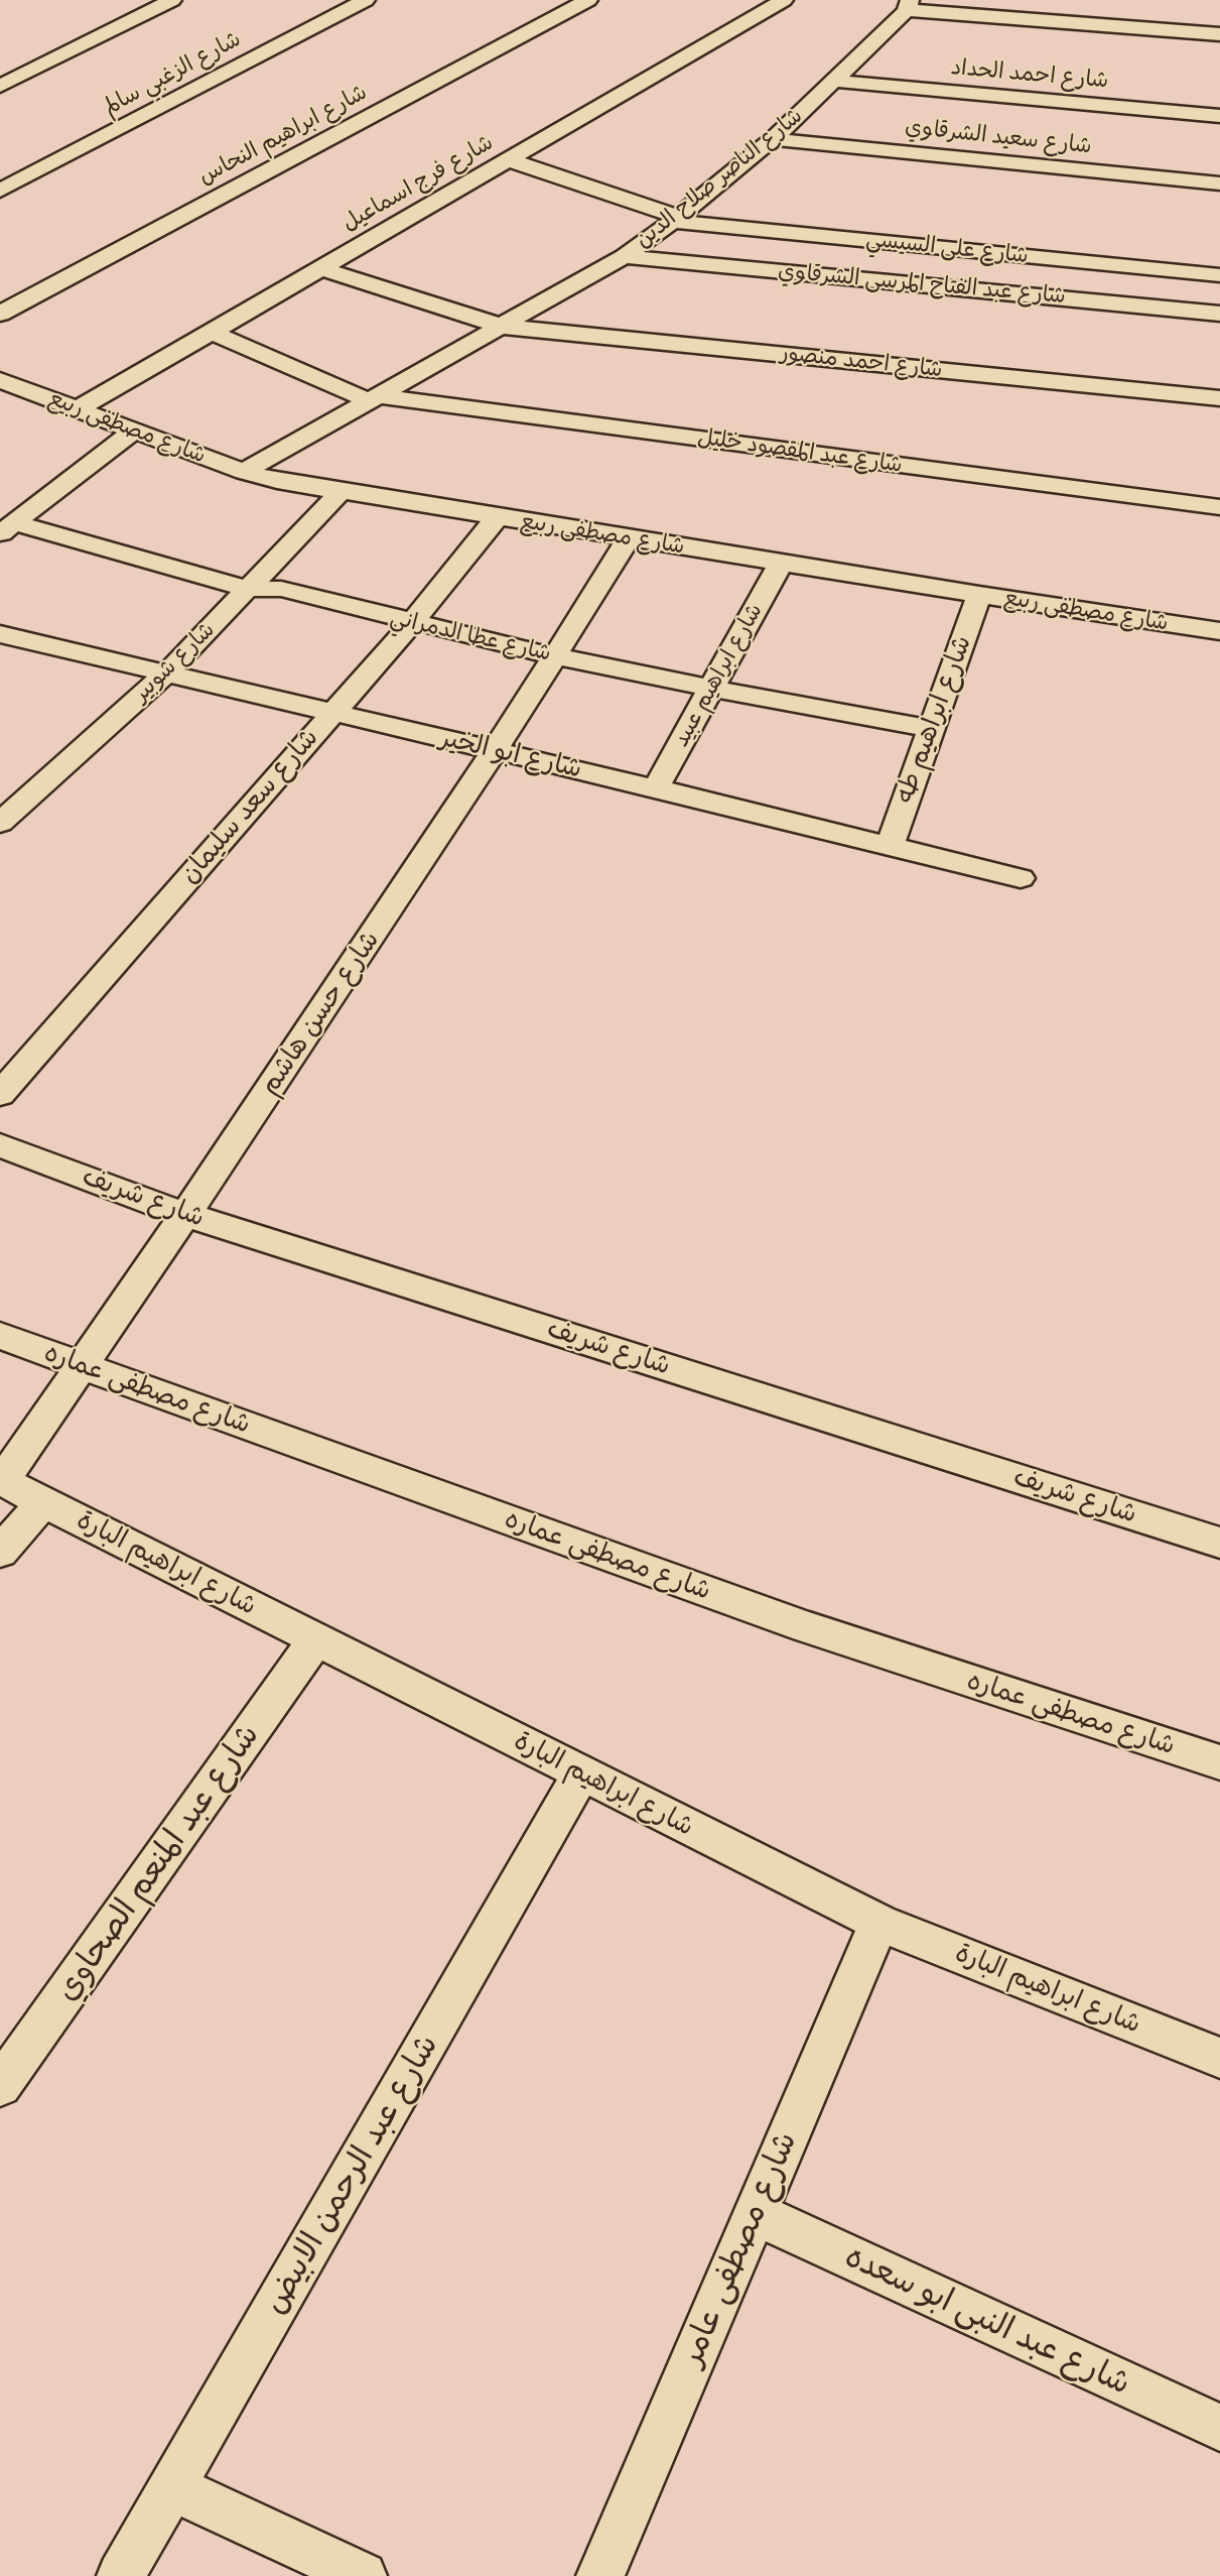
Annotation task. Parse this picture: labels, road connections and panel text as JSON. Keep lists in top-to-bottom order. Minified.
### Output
{"streets":{"street":["شارع الزغبي سالم","شارع احمد الحداد","شارع ابراهيم النحاس","شارع سعيد الشرقاوي","شارع الناصر صلاح الدين","شارع فرج اسماعيل","شارع على السيسي","شارع عبد الفتاح المرسى الشرقاوي","شارع احمد منصور","شارع مصطفى ربيع","شارع عبد المقصود خليل","شارع عطا الدمراني","شارع شوبير","شارع ابراهيم عبيد","شارع ابراهيم طه","شارع ابو الخير","شارع سعد سليمان","شارع حسن هاشم","شارع شريف","شارع مصطفى عماره","شارع ابراهيم البارة","شارع عبد المنعم الصحاوي","شارع عبد الرحمن الابيض","شارع مصطفى عامر","شارع عبد النبى ابو سعده"]},"crossings":[["شارع احمد الحداد","شارع الناصر صلاح الدين"],["شارع سعيد الشرقاوي","شارع الناصر صلاح الدين"],["شارع الناصر صلاح الدين","شارع على السيسي"],["شارع الناصر صلاح الدين","شارع عبد الفتاح المرسى الشرقاوي"],["شارع الناصر صلاح الدين","شارع احمد منصور"],["شارع الناصر صلاح الدين","شارع مصطفى ربيع"],["شارع الناصر صلاح الدين","شارع عبد المقصود خليل"],["شارع فرج اسماعيل","شارع على السيسي"],["شارع فرج اسماعيل","شارع مصطفى ربيع"],["شارع فرج اسماعيل","شارع عبد المقصود خليل"],["شارع مصطفى ربيع","شارع شوبير"],["شارع مصطفى ربيع","شارع ابراهيم عبيد"],["شارع مصطفى ربيع","شارع ابراهيم طه"],["شارع مصطفى ربيع","شارع سعد سليمان"],["شارع مصطفى ربيع","شارع حسن هاشم"],["شارع عطا الدمراني","شارع شوبير"],["شارع عطا الدمراني","شارع ابراهيم عبيد"],["شارع عطا الدمراني","شارع ابراهيم طه"],["شارع عطا الدمراني","شارع سعد سليمان"],["شارع عطا الدمراني","شارع حسن هاشم"],["شارع شوبير","شارع ابو الخير"],["شارع ابراهيم عبيد","شارع ابو الخير"],["شارع ابراهيم طه","شارع ابو الخير"],["شارع ابو الخير","شارع سعد سليمان"],["شارع ابو الخير","شارع حسن هاشم"],["شارع حسن هاشم","شارع شريف"],["شارع حسن هاشم","شارع مصطفى عماره"],["شارع حسن هاشم","شارع ابراهيم البارة"],["شارع ابراهيم البارة","شارع عبد المنعم الصحاوي"],["شارع ابراهيم البارة","شارع عبد الرحمن الابيض"],["شارع ابراهيم البارة","شارع مصطفى عامر"],["شارع مصطفى عامر","شارع عبد النبى ابو سعده"]]}
